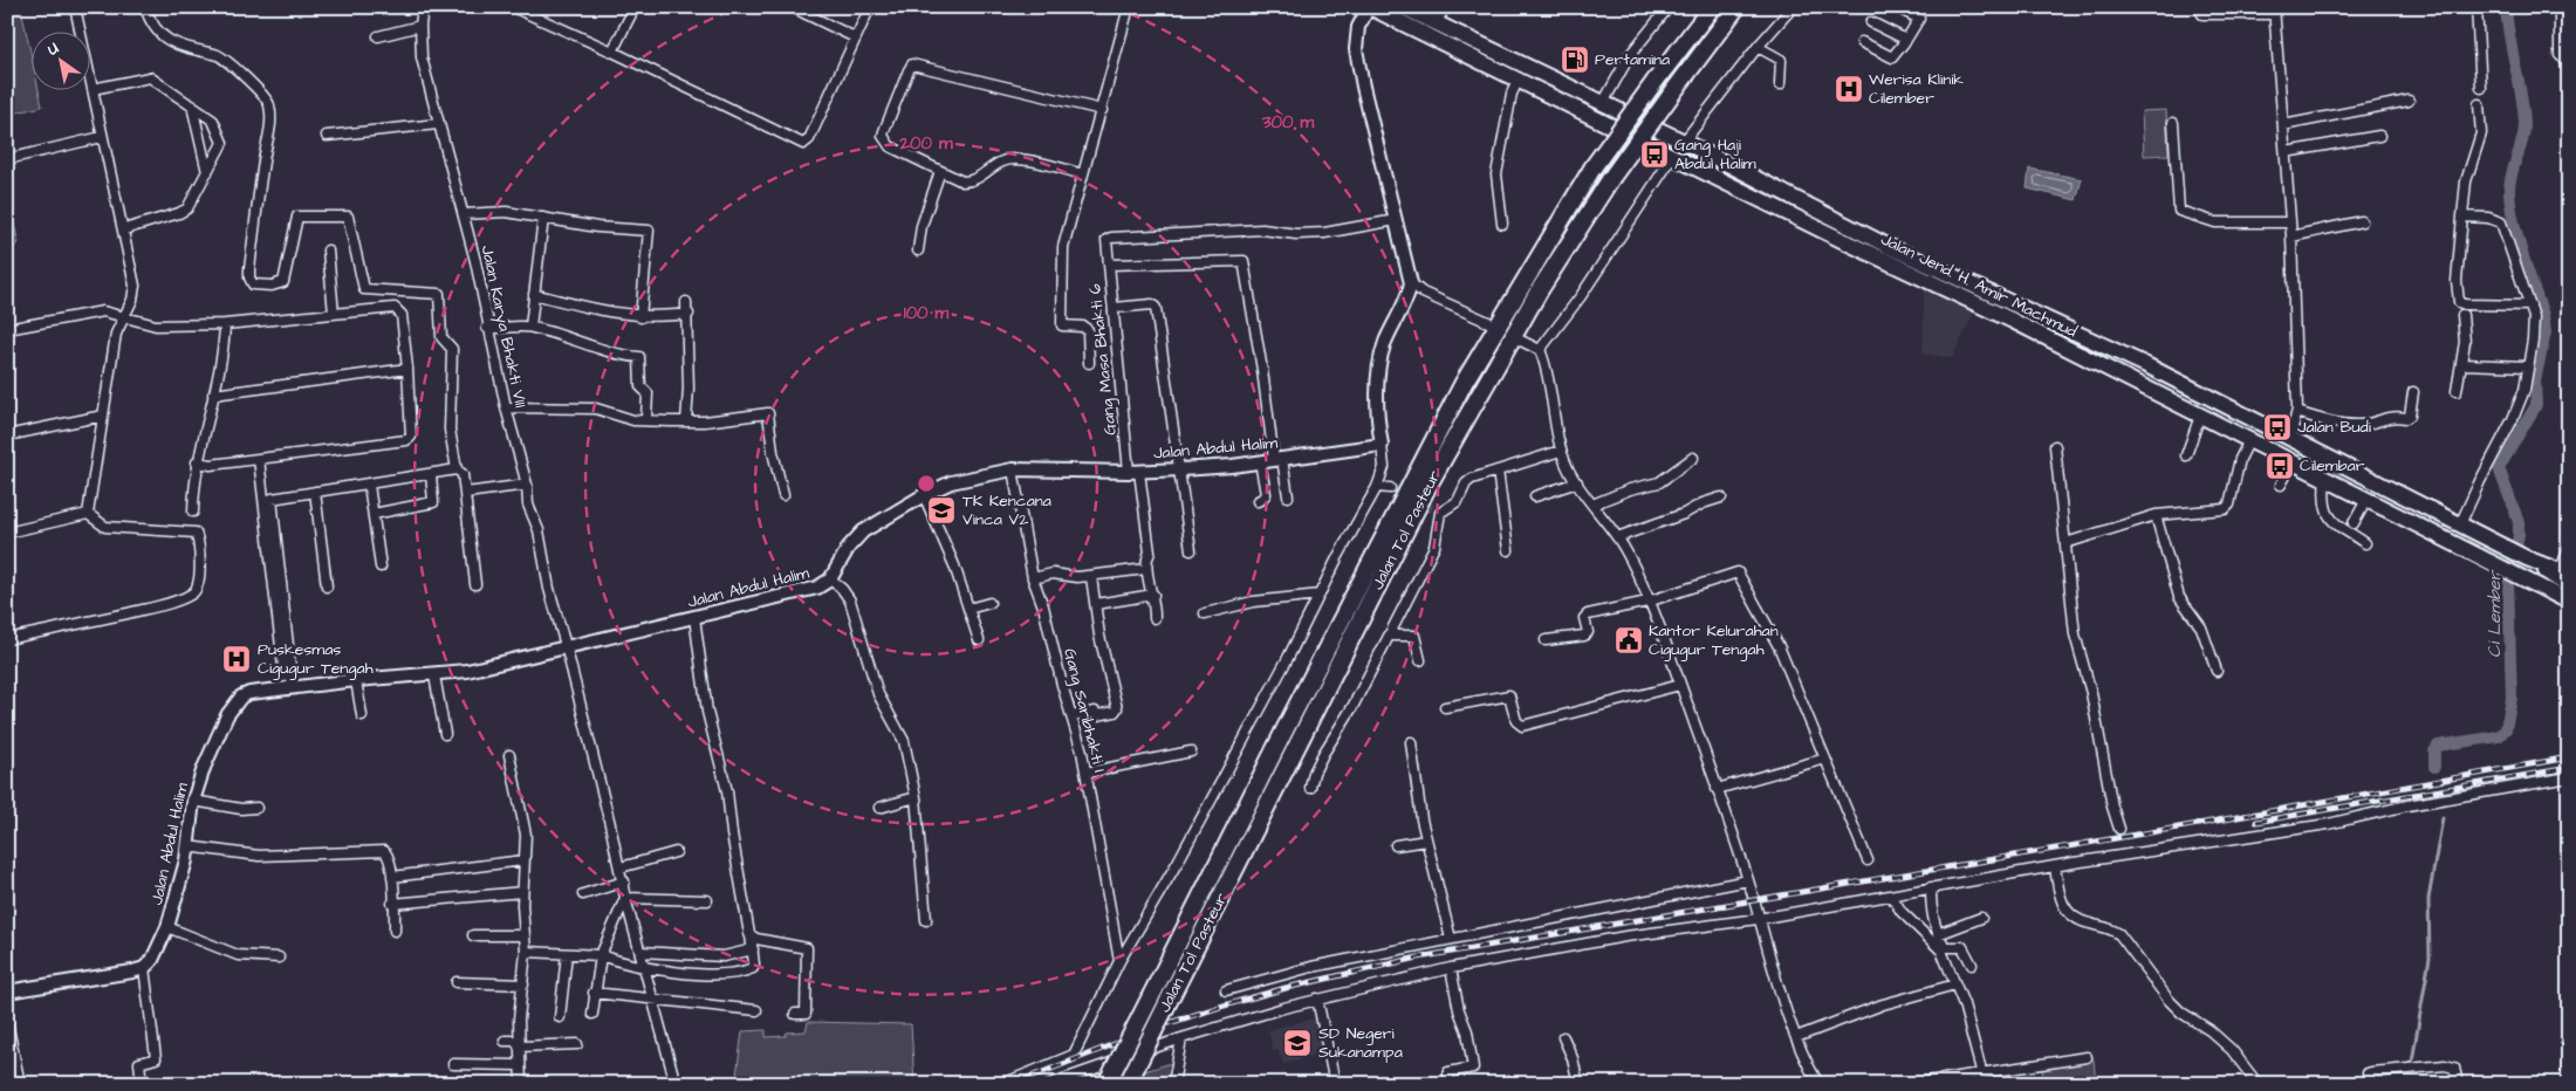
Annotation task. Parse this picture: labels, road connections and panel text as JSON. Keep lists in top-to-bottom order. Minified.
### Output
{"streets":{"highway":["Jalan Jend. H. Amir Machmud","Jalan Tol Pasteur"],"street":["Jalan Karya Bhakti VIII","Gang Masa Bhakti 6","Jalan Abdul Halim","Gang Saribhakti I"]},"crossings":[["Jalan Karya Bhakti VIII","Jalan Abdul Halim"],["Gang Masa Bhakti 6","Jalan Abdul Halim"],["Jalan Abdul Halim","Gang Saribhakti I"]],"water":["Ci Lember"],"places":{"fuel station":["Pertamina"],"hospital":["Werisa Klinik Cilember","Puskesmas Cigugur Tengah"],"bus stop":["Gang Haji Abdul Halim","Jalan Budi","Cilembar"],"school or university":["TK Kencana Vinca V2","SD Negeri Sukanampa"],"public building":["Kantor Kelurahan Cigugur Tengah"]},"north":"top left","rings":["300 m","200 m","100 m"]}
